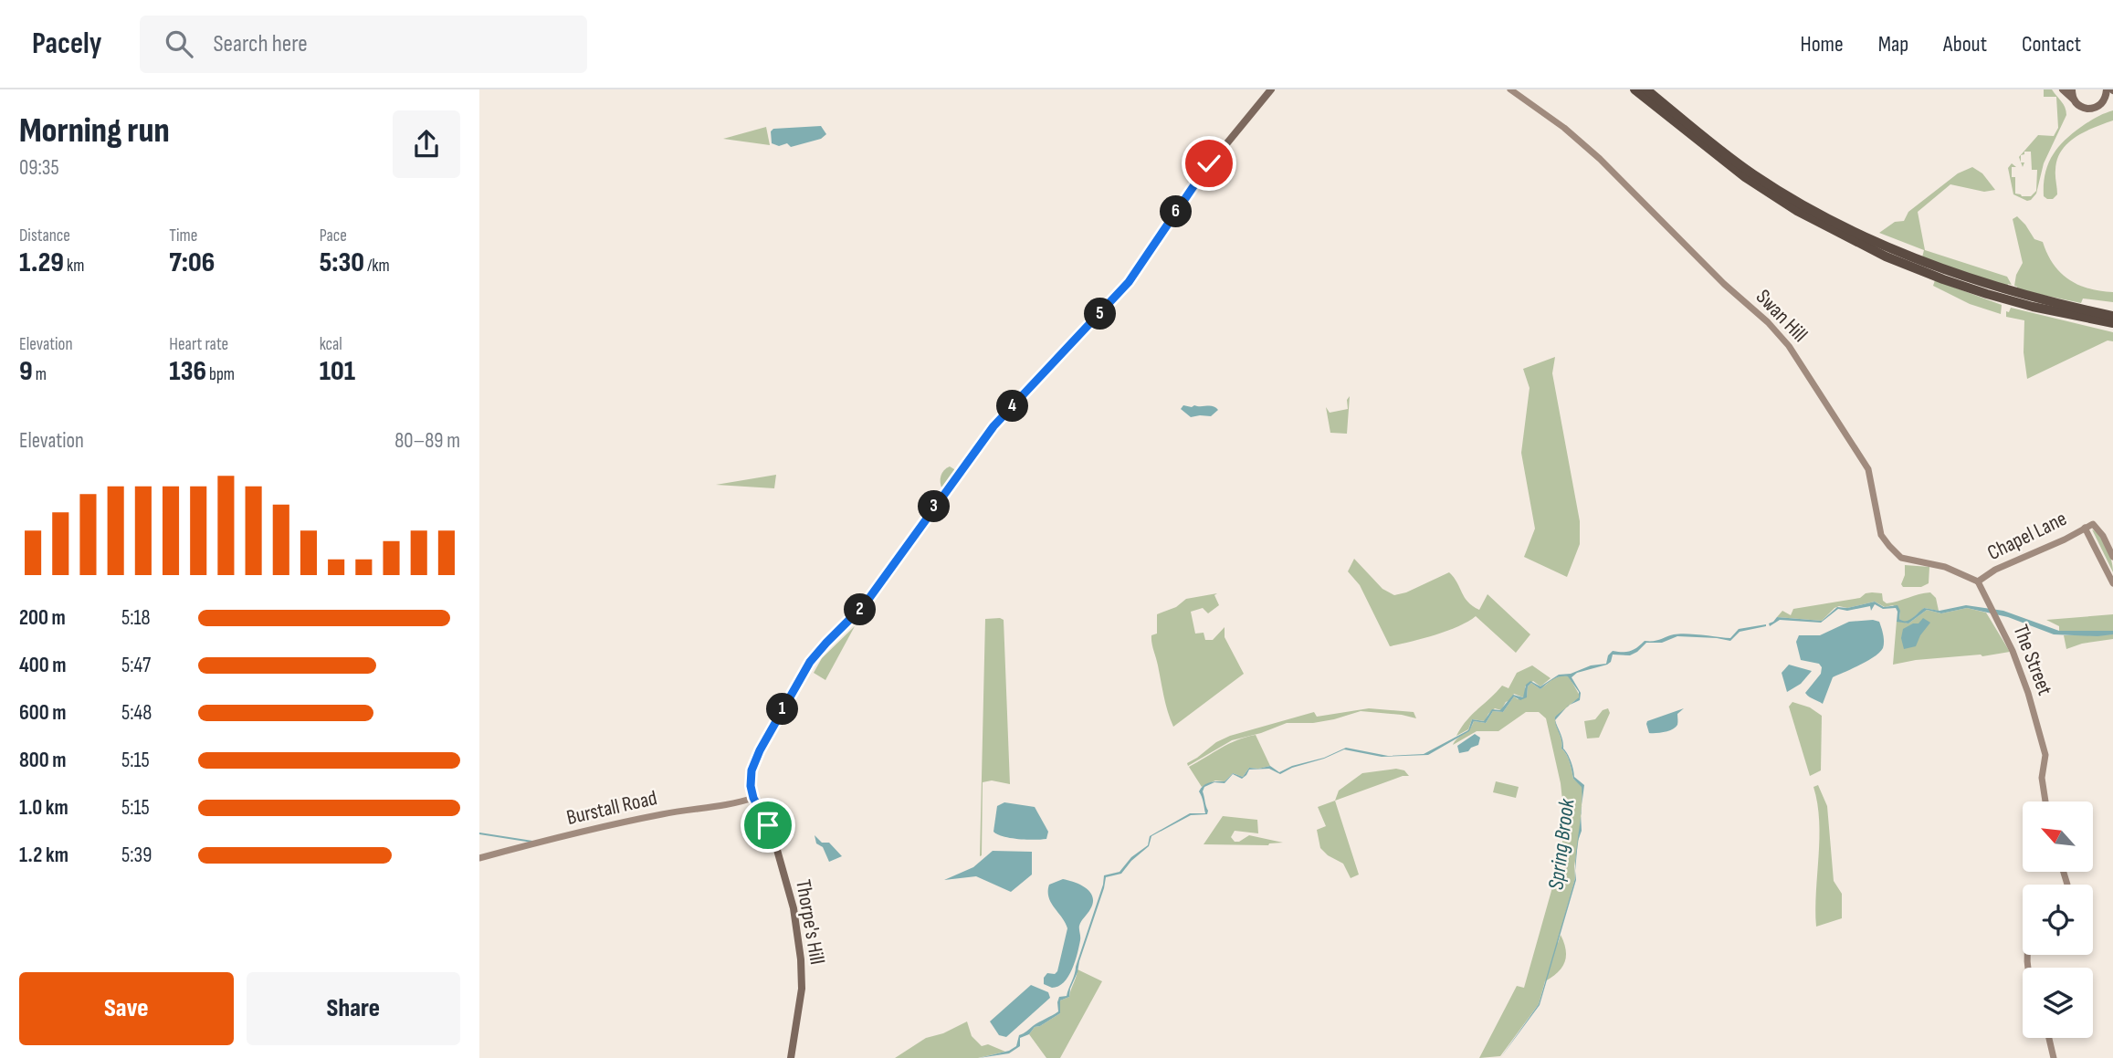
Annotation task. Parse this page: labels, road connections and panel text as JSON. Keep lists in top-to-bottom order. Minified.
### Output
{"streets":{"main road":["Thorpe's Hill"],"street":["Swan Hill","Chapel Lane","The Street","Burstall Road"]},"crossings":[["Swan Hill","Chapel Lane"],["Swan Hill","The Street"],["Chapel Lane","The Street"],["Burstall Road","Thorpe's Hill"]],"water":["Spring Brook"],"north":"top left","page":{"header":"Pacely","search":"Search here","nav":["Home","Map","About","Contact"],"heading":["Morning run","09:35"],"pins":["6","5","4","3","2","1"],"stats":[["Distance","1.29 km"],["Time","7:06"],["Pace","5:30 /km"],["Elevation","9 m"],["Heart rate","136 bpm"],["kcal","101"]],"chart":["Elevation","80–89 m"],"list":[{"name":"200 m","note":"5:18"},{"name":"400 m","note":"5:47"},{"name":"600 m","note":"5:48"},{"name":"800 m","note":"5:15"},{"name":"1.0 km","note":"5:15"},{"name":"1.2 km","note":"5:39"}],"buttons":["Save","Share"]}}
